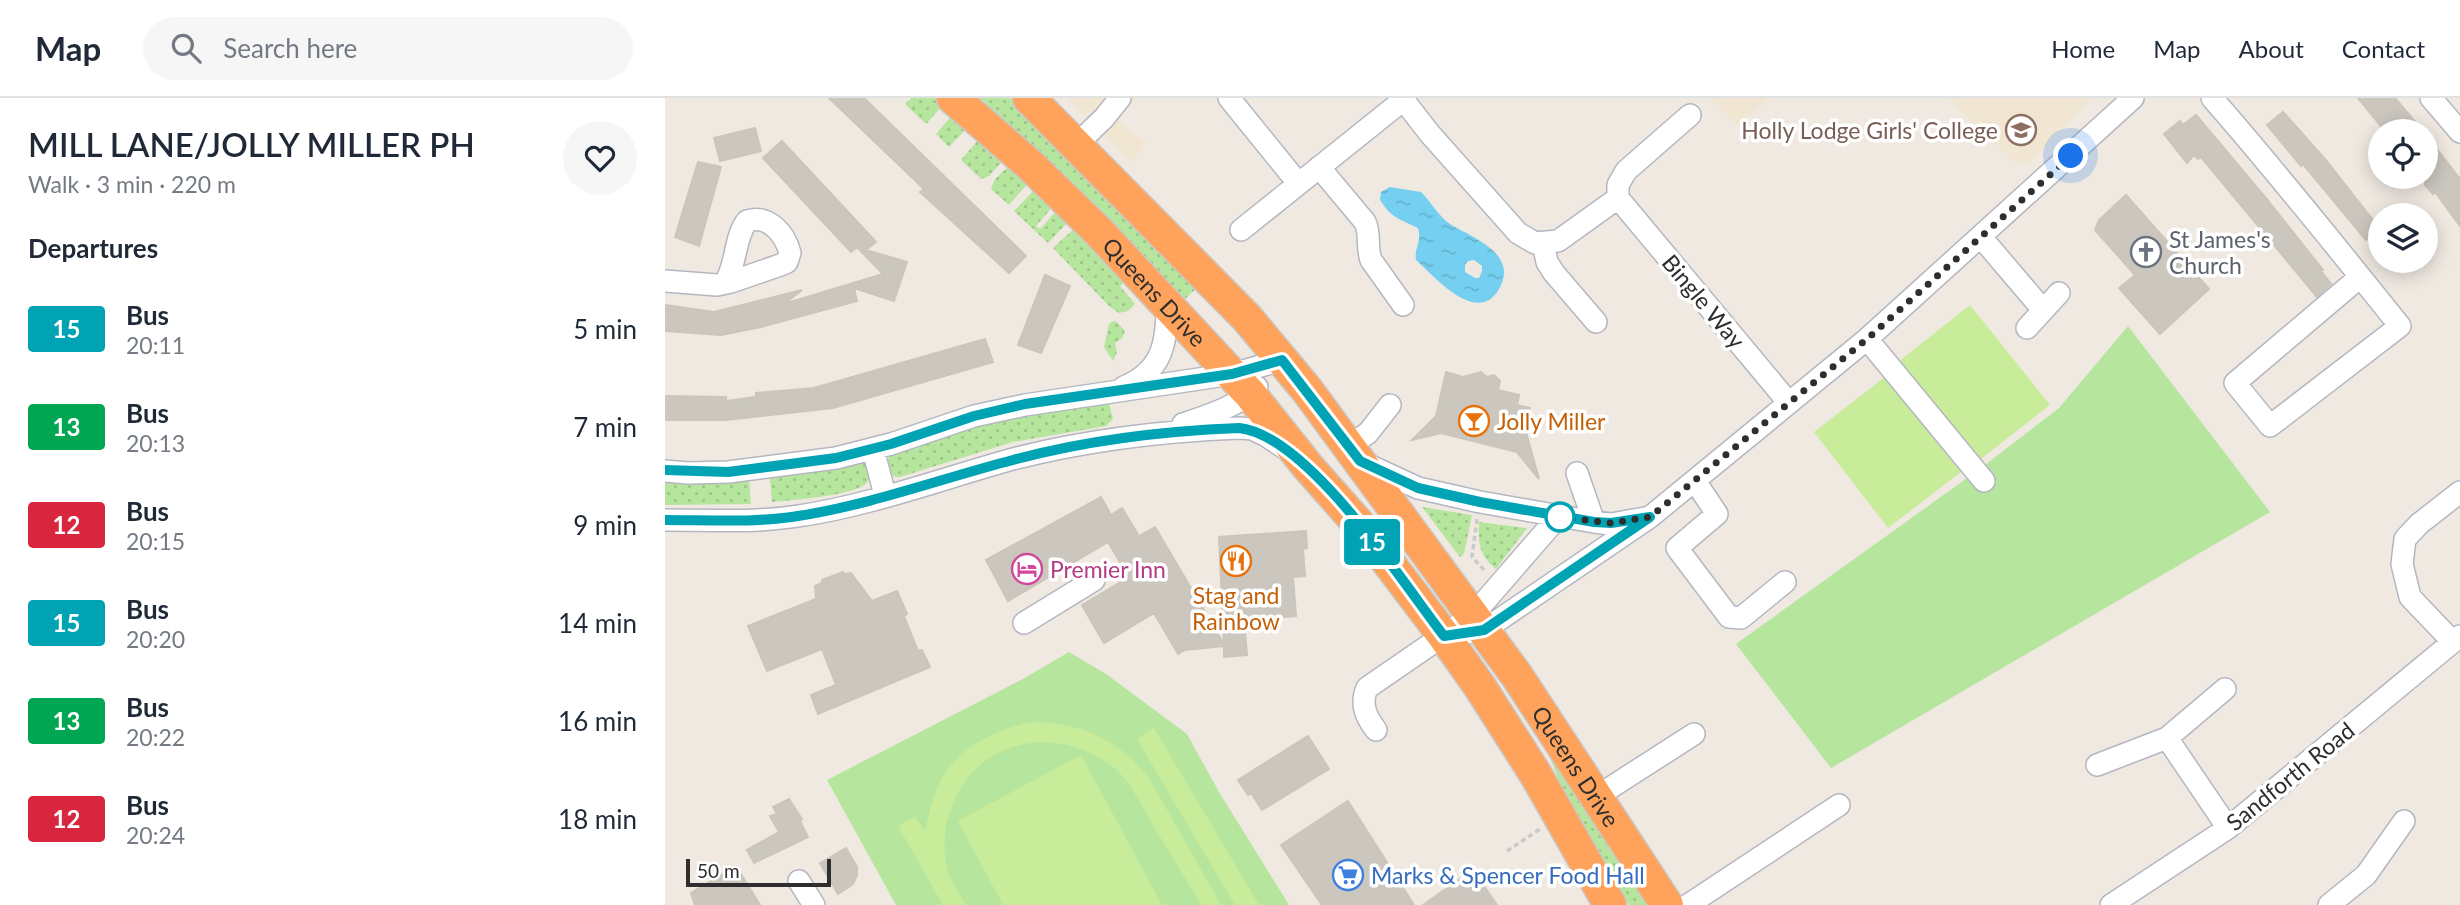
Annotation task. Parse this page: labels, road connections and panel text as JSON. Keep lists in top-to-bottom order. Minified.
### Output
{"streets":{"highway":["Queens Drive"],"street":["Bingle Way","Sandforth Road"]},"places":{"school or university":["Holly Lodge Girls' College"],"church":["St James's Church"],"bar":["Jolly Miller"],"restaurant":["Stag and Rainbow"],"hotel":["Premier Inn"],"supermarket":["Marks & Spencer Food Hall"]},"lines":["bus line 15"],"scale_bar":"50 m","page":{"header":"Map","search":"Search here","nav":["Home","Map","About","Contact"],"heading":[["MILL LANE/JOLLY MILLER PH","Walk · 3 min · 220 m"],"Departures"],"on_map":"15","list":[{"mark":"15","name":"Bus","note":"20:11","value":"5 min"},{"mark":"13","name":"Bus","note":"20:13","value":"7 min"},{"mark":"12","name":"Bus","note":"20:15","value":"9 min"},{"mark":"15","name":"Bus","note":"20:20","value":"14 min"},{"mark":"13","name":"Bus","note":"20:22","value":"16 min"},{"mark":"12","name":"Bus","note":"20:24","value":"18 min"}],"scale":"50 m"}}
